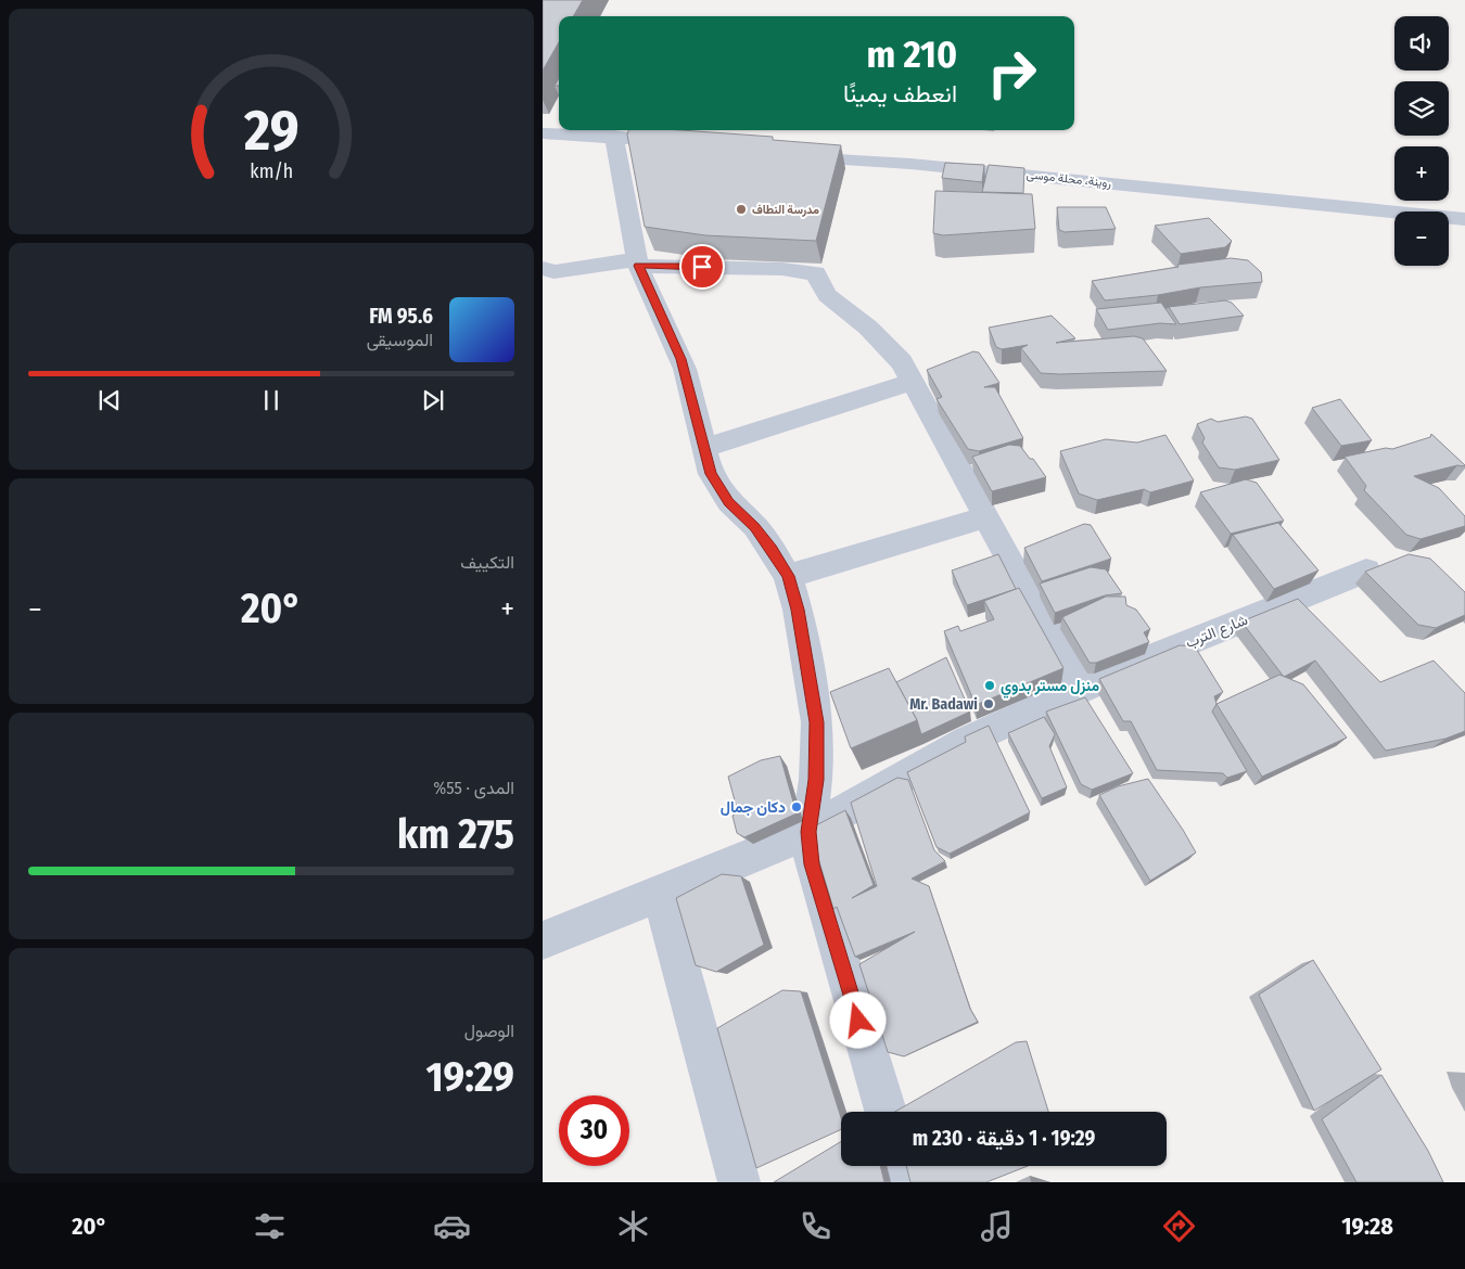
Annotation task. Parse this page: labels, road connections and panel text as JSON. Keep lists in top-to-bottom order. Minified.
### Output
{"streets":{"street":["روينة، محلة موسى","شارع الترب"]},"places":["مدرسة النطاف","منزل مستر بدوي","Mr. Badawi","دكان جمال"],"page":{"map_buttons":["+","−"],"turn":["210 m","انعطف يمينًا"],"song":["95.6 FM","الموسيقى"],"tile":["التكييف",["المدى · 55%","275 km"],["الوصول","19:29"]],"heat":["−","20°","+"],"limit":"30","trip":"19:29 · 1 دقيقة · 230 m","tabs":["19:28","20°"],"gauge":["29","km/h"]}}
